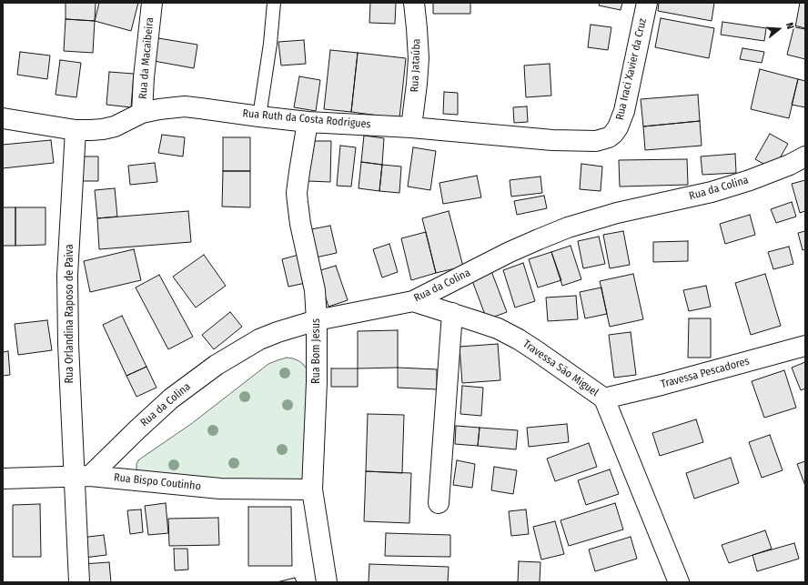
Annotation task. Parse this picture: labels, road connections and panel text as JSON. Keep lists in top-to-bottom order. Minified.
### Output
{"streets":{"street":["Rua da Macaibeira","Rua Jataúba","Rua Iraci Xavier da Cruz","Rua Ruth da Costa Rodrigues","Rua da Colina","Rua Orlandina Raposo de Paiva","Rua Bom Jesus","Travessa São Miguel","Travessa Pescadores","Rua Bispo Coutinho"]},"crossings":[["Rua da Macaibeira","Rua Ruth da Costa Rodrigues"],["Rua Jataúba","Rua Ruth da Costa Rodrigues"],["Rua Iraci Xavier da Cruz","Rua Ruth da Costa Rodrigues"],["Rua Ruth da Costa Rodrigues","Rua Orlandina Raposo de Paiva"],["Rua Ruth da Costa Rodrigues","Rua Bom Jesus"],["Rua da Colina","Rua Orlandina Raposo de Paiva"],["Rua da Colina","Rua Bom Jesus"],["Rua da Colina","Travessa São Miguel"],["Rua da Colina","Rua Bispo Coutinho"],["Rua Orlandina Raposo de Paiva","Rua Bispo Coutinho"],["Rua Bom Jesus","Rua Bispo Coutinho"],["Travessa São Miguel","Travessa Pescadores"]],"north":"right"}
